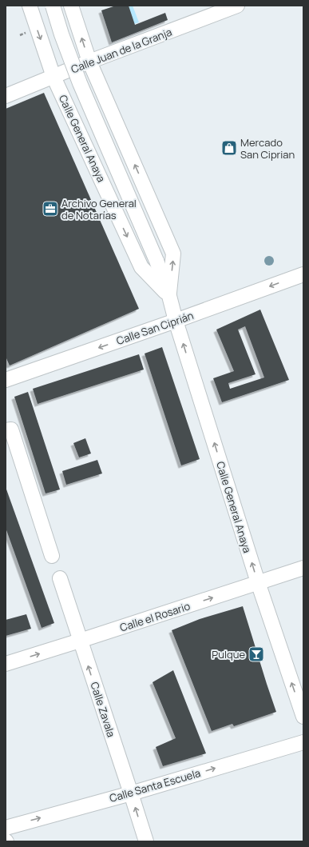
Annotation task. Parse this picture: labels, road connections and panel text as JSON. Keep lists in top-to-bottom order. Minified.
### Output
{"streets":{"street":["Calle Juan de la Granja","Calle General Anaya","Calle San Ciprián","Calle el Rosario","Calle Zavala","Calle Santa Escuela"]},"crossings":[["Calle Juan de la Granja","Calle General Anaya"],["Calle General Anaya","Calle San Ciprián"],["Calle General Anaya","Calle el Rosario"],["Calle el Rosario","Calle Zavala"],["Calle Zavala","Calle Santa Escuela"]],"one_way":["Calle San Ciprián","Calle el Rosario","Calle Zavala","Calle Santa Escuela"],"places":{"shop":["Mercado San Ciprian"],"office":["Archivo General de Notarías"],"bar":["Pulque"]}}
